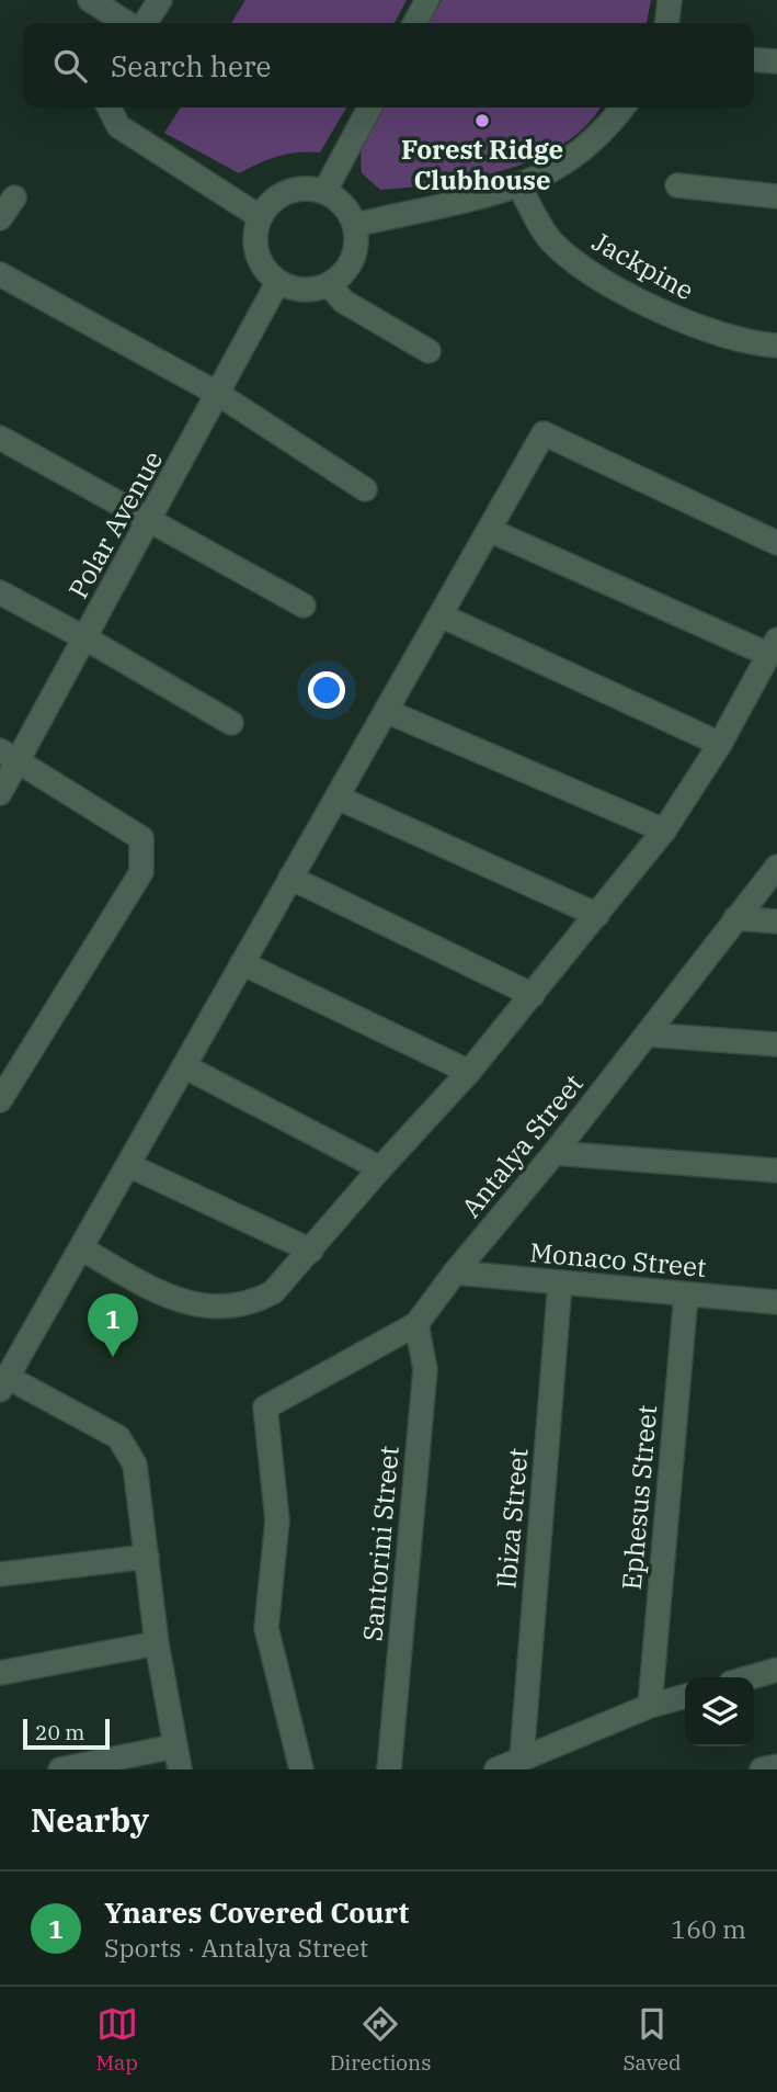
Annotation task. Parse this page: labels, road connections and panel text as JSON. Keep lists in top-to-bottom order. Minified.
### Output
{"streets":{"street":["Jackpine","Polar Avenue","Antalya Street","Monaco Street","Ephesus Street","Ibiza Street","Santorini Street"]},"crossings":[["Antalya Street","Monaco Street"],["Antalya Street","Santorini Street"],["Monaco Street","Ephesus Street"],["Monaco Street","Ibiza Street"]],"places":["Forest Ridge Clubhouse"],"scale_bar":"20 m","page":{"search":"Search here","pins":"1","scale":"20 m","heading":"Nearby","list":[{"mark":"1","name":"Ynares Covered Court","note":"Sports · Antalya Street","value":"160 m"}],"nav":["Map","Directions","Saved"]}}
